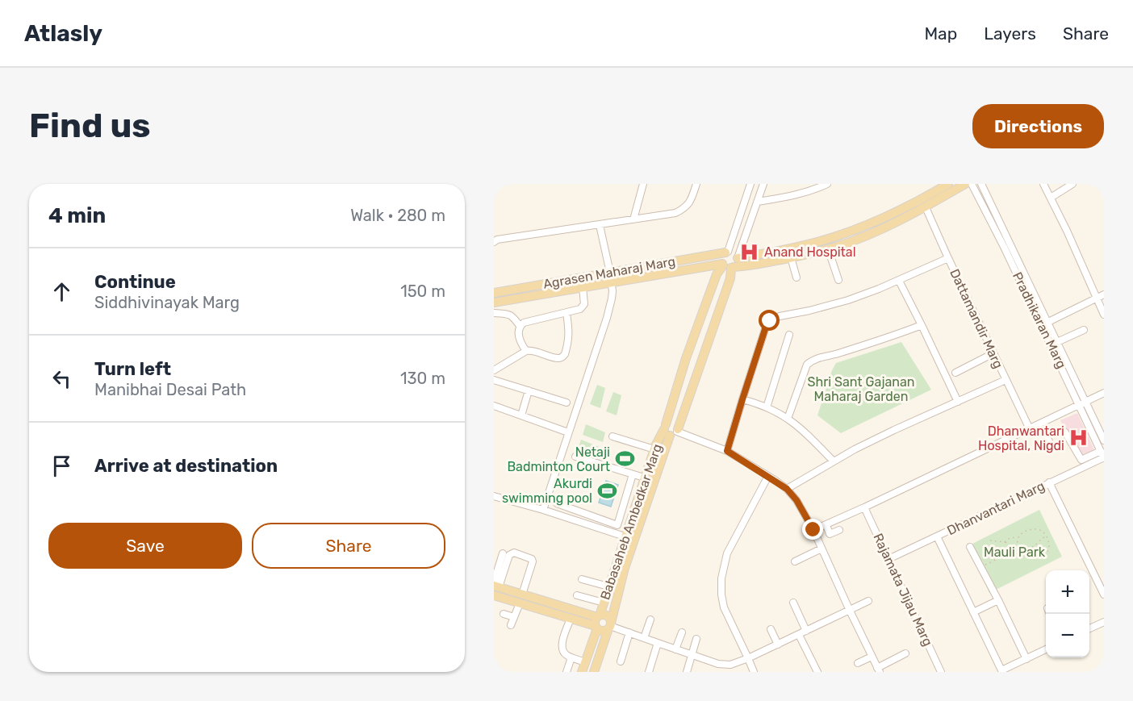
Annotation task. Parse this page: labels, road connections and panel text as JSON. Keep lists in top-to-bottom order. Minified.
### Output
{"streets":{"main road":["Agrasen Maharaj Marg","Babasaheb Ambedkar Marg"],"street":["Dattamandir Marg","Pradhikaran Marg","Dhanvantari Marg","Rajamata Jijau Marg"]},"crossings":[["Agrasen Maharaj Marg","Babasaheb Ambedkar Marg"],["Pradhikaran Marg","Dhanvantari Marg"],["Dhanvantari Marg","Rajamata Jijau Marg"]],"parks":["Shri Sant Gajanan Maharaj Garden","Mauli Park"],"places":{"hospital":["Anand Hospital","Dhanwantari Hospital, Nigdi"],"sports":["Netaji Badminton Court","Akurdi swimming pool"]},"page":{"header":"Atlasly","nav":["Map","Layers","Share"],"buttons":["Directions",["Save","Share"]],"title":"Find us","heading":["4 min","Walk · 280 m"],"list":[["Continue","Siddhivinayak Marg","150 m"],["Turn left","Manibhai Desai Path","130 m"],"Arrive at destination"],"map_buttons":["+","−"]}}
